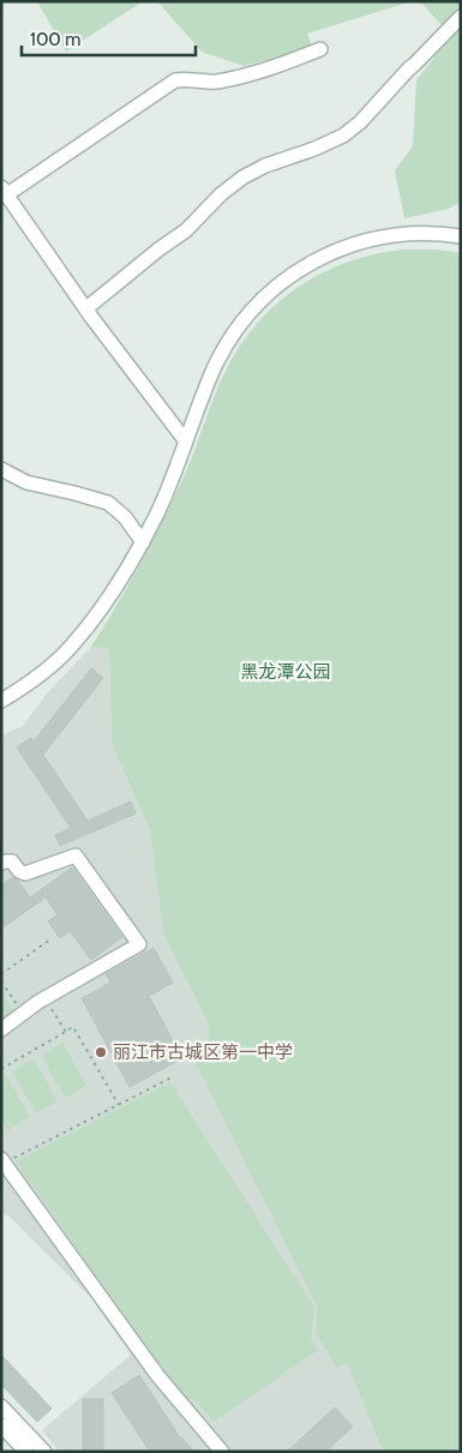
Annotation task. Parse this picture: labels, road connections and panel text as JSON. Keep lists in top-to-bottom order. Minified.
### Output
{"parks":["黑龙潭公园"],"places":["丽江市古城区第一中学"],"scale_bar":"100 m"}
